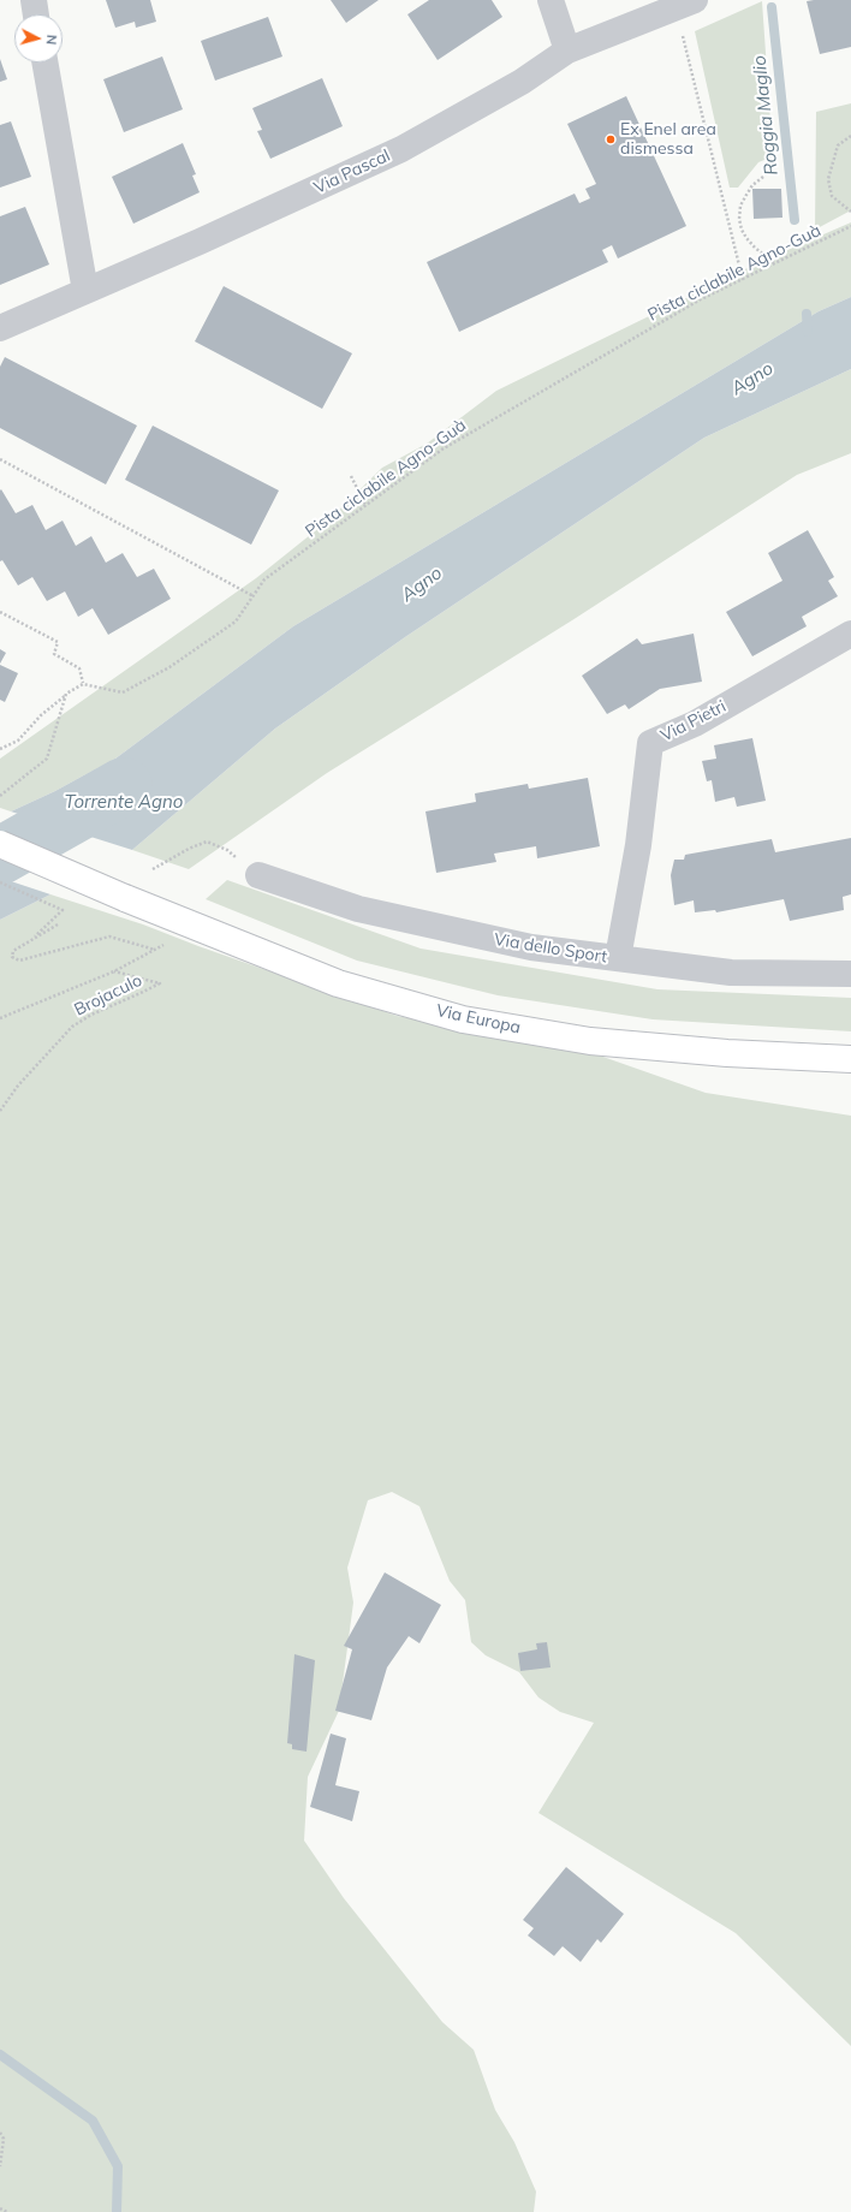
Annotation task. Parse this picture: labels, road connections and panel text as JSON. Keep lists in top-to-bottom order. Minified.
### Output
{"streets":{"main road":["Via Europa"],"street":["Via Pascal","Via Pietri","Via dello Sport"],"path":["Pista ciclabile Agno-Guà","Brojaculo"]},"crossings":[["Via Pietri","Via dello Sport"]],"water":["Roggia Maglio","Agno","Torrente Agno"],"places":["Ex Enel area dismessa"],"north":"right"}
